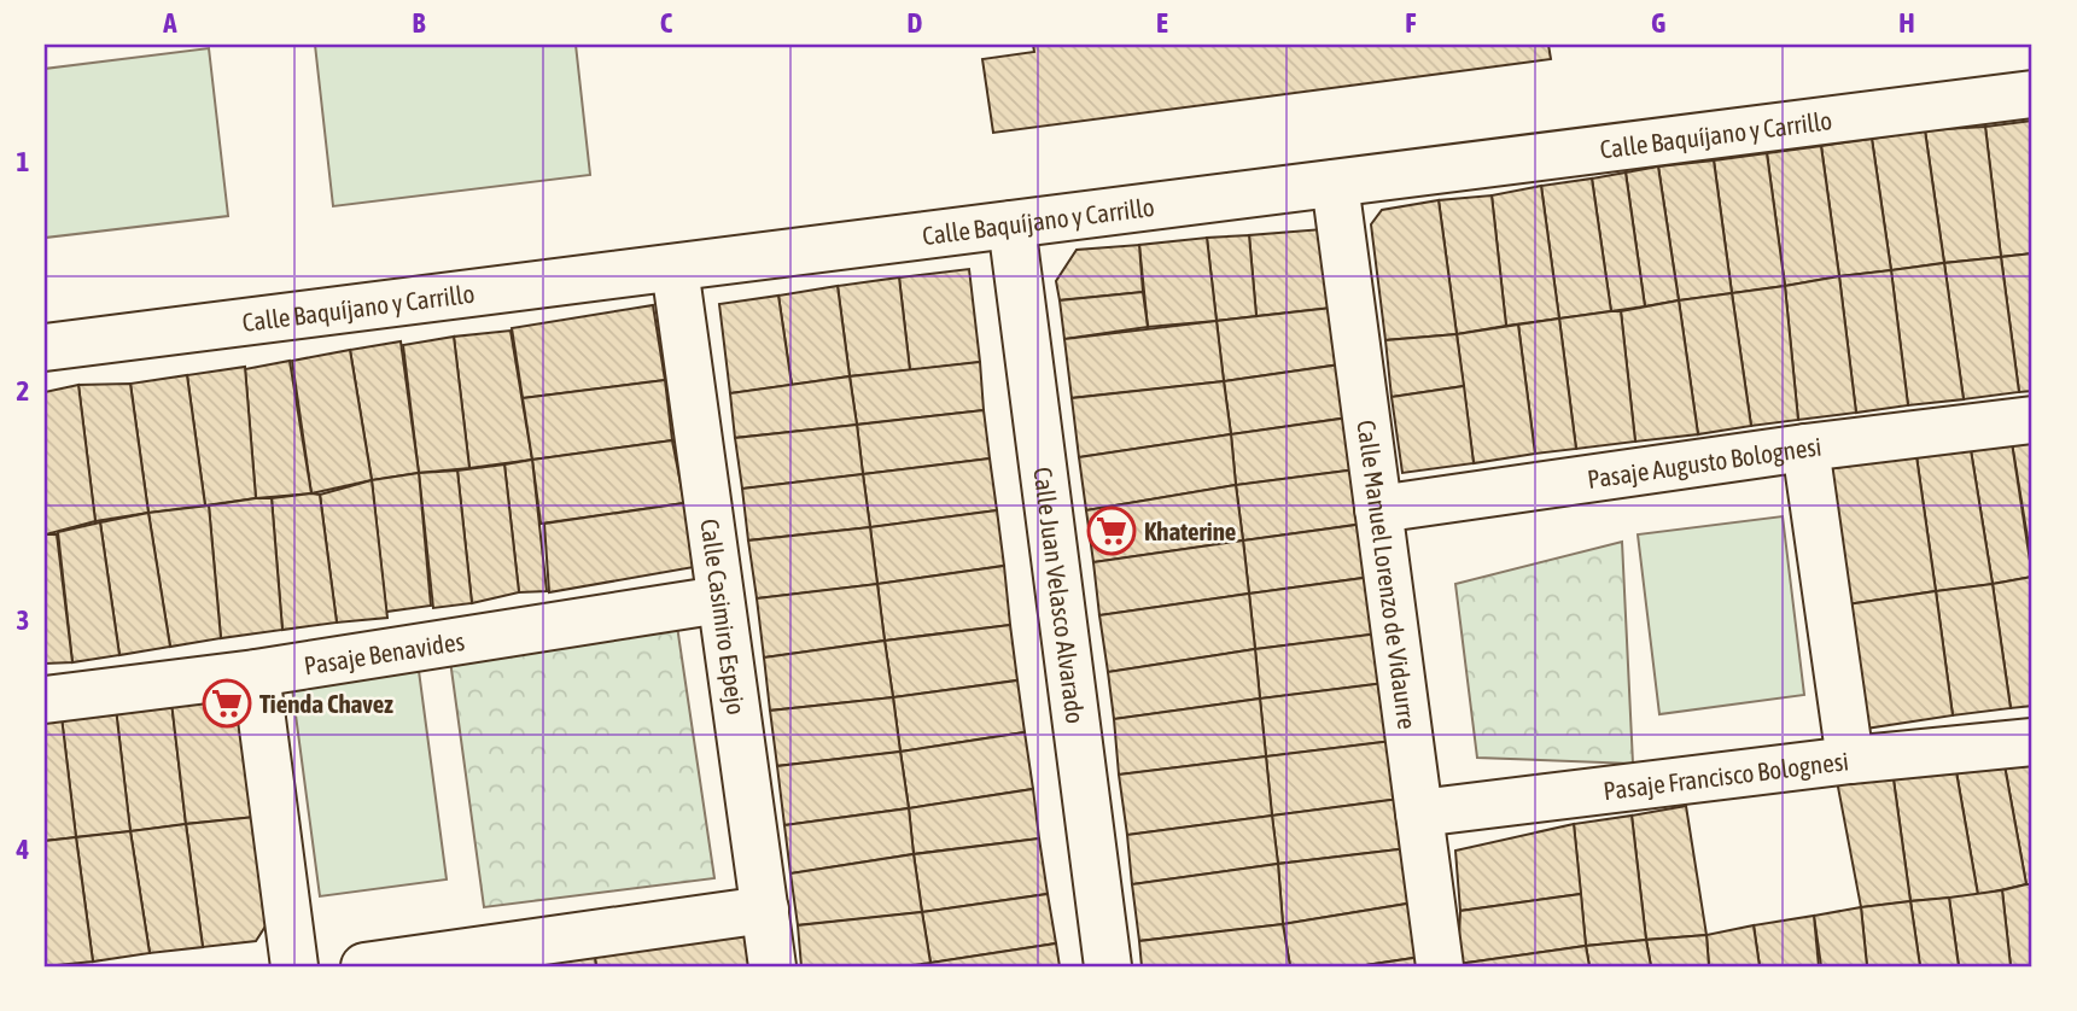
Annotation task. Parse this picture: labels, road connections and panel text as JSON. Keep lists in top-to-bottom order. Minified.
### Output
{"streets":{"street":["Calle Baquíjano y Carrillo","Pasaje Augusto Bolognesi","Calle Manuel Lorenzo de Vidaurre","Calle Juan Velasco Alvarado","Calle Casimiro Espejo","Pasaje Benavides","Pasaje Francisco Bolognesi"]},"crossings":[["Calle Baquíjano y Carrillo","Calle Manuel Lorenzo de Vidaurre"],["Calle Baquíjano y Carrillo","Calle Juan Velasco Alvarado"],["Calle Baquíjano y Carrillo","Calle Casimiro Espejo"],["Pasaje Augusto Bolognesi","Calle Manuel Lorenzo de Vidaurre"],["Calle Manuel Lorenzo de Vidaurre","Pasaje Francisco Bolognesi"],["Calle Casimiro Espejo","Pasaje Benavides"]],"places":{"supermarket":["Khaterine","Tienda Chavez"]},"grid":{"columns":["A","B","C","D","E","F","G","H"],"rows":["1","2","3","4"]}}
